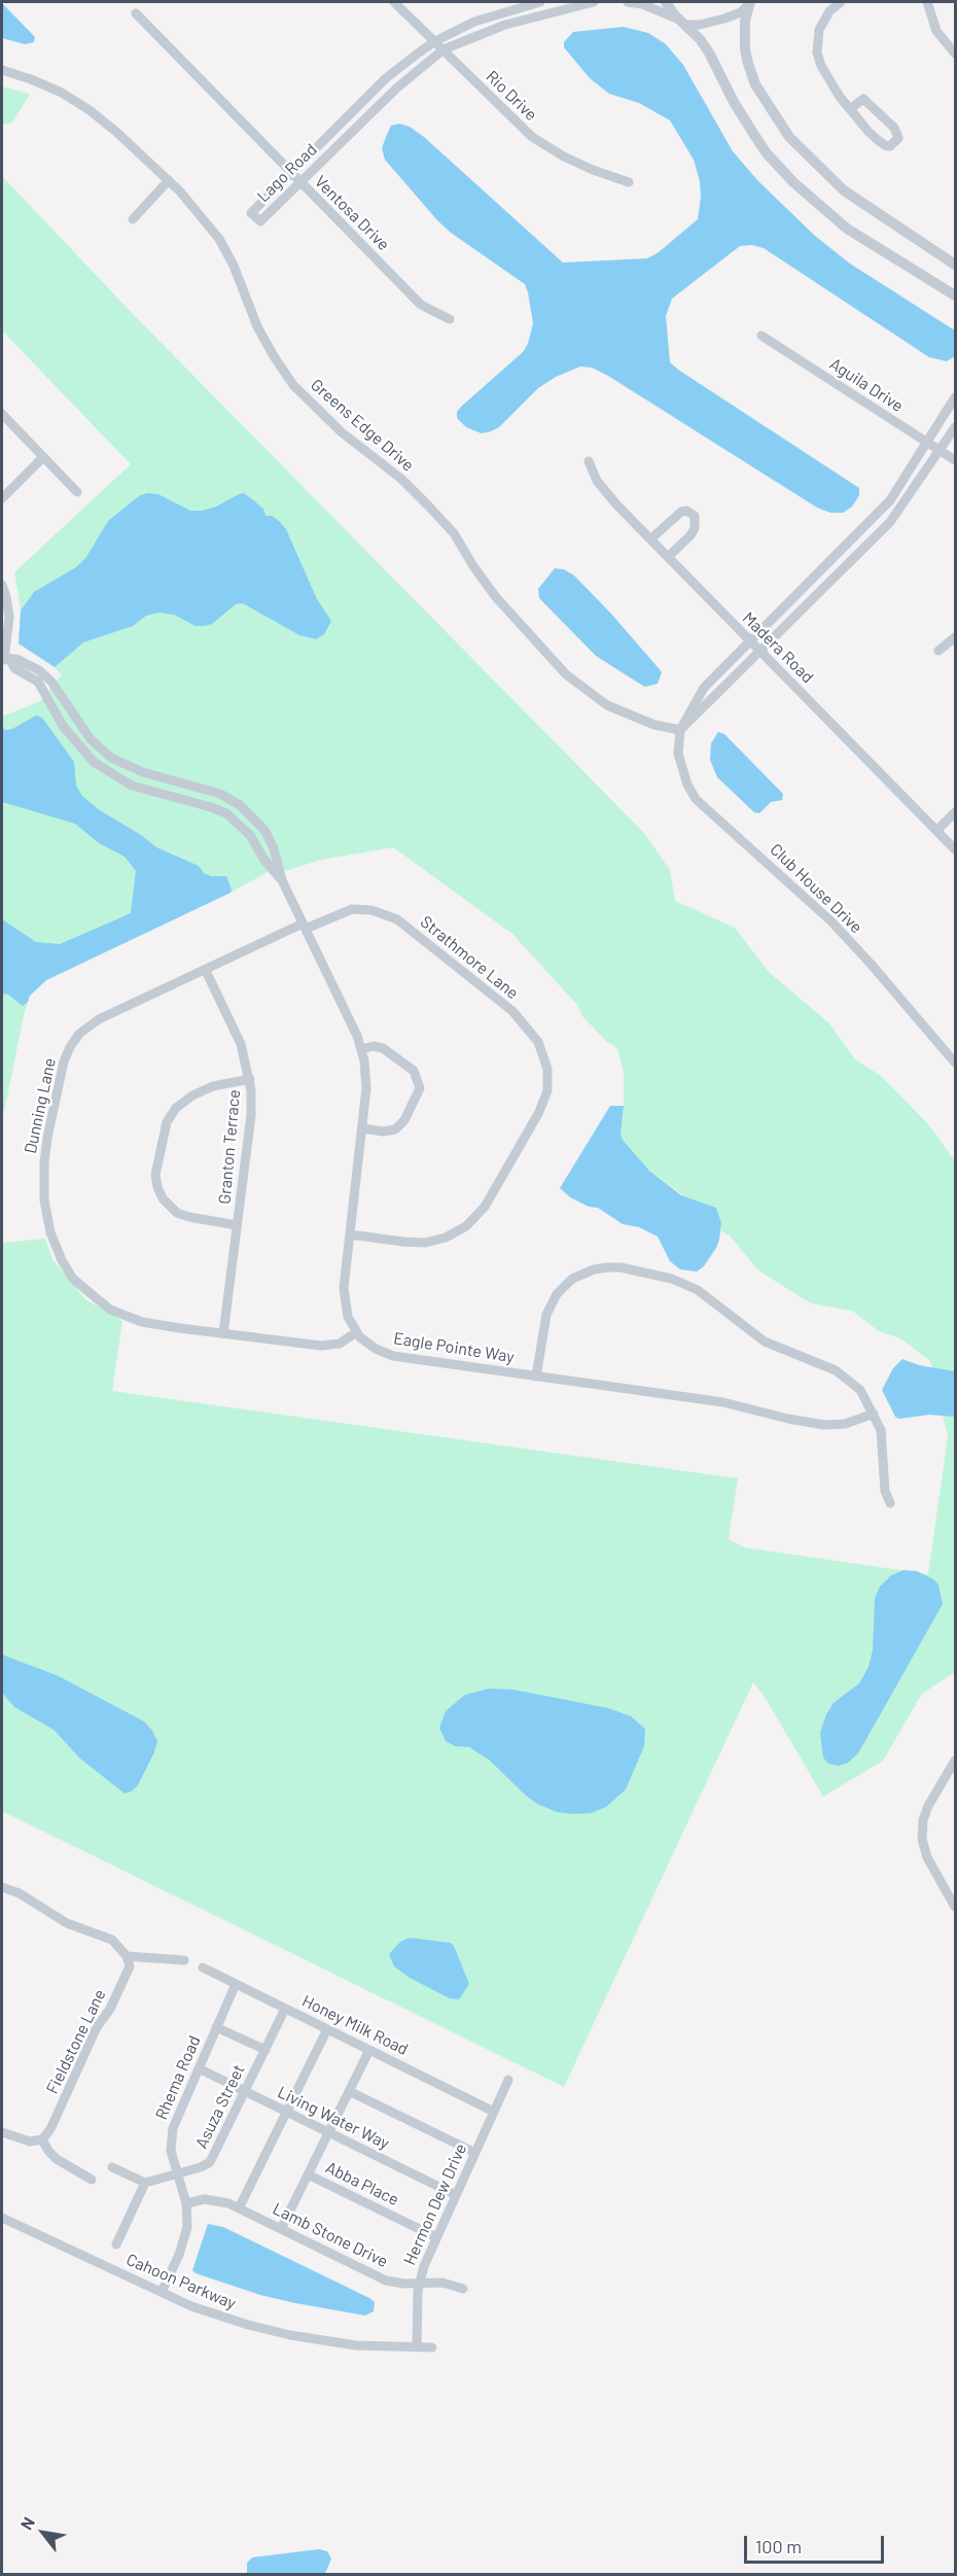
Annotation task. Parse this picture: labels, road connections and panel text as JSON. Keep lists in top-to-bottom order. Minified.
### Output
{"streets":{"street":["Rio Drive","Lago Road","Ventosa Drive","Aguila Drive","Greens Edge Drive","Madera Road","Club House Drive","Strathmore Lane","Dunning Lane","Granton Terrace","Eagle Pointe Way","Honey Milk Road","Fieldstone Lane","Rhema Road","Asuza Street","Living Water Way","Abba Place","Hermon Dew Drive","Lamb Stone Drive","Cahoon Parkway"]},"crossings":[["Rio Drive","Lago Road"],["Lago Road","Ventosa Drive"],["Aguila Drive","Club House Drive"],["Greens Edge Drive","Club House Drive"],["Madera Road","Club House Drive"],["Strathmore Lane","Dunning Lane"],["Dunning Lane","Granton Terrace"],["Dunning Lane","Eagle Pointe Way"],["Honey Milk Road","Rhema Road"],["Honey Milk Road","Asuza Street"],["Honey Milk Road","Hermon Dew Drive"],["Rhema Road","Asuza Street"],["Rhema Road","Living Water Way"],["Rhema Road","Lamb Stone Drive"],["Rhema Road","Cahoon Parkway"],["Asuza Street","Living Water Way"],["Living Water Way","Hermon Dew Drive"],["Abba Place","Hermon Dew Drive"],["Hermon Dew Drive","Lamb Stone Drive"],["Hermon Dew Drive","Cahoon Parkway"]],"scale_bar":"100 m","north":"top left"}
